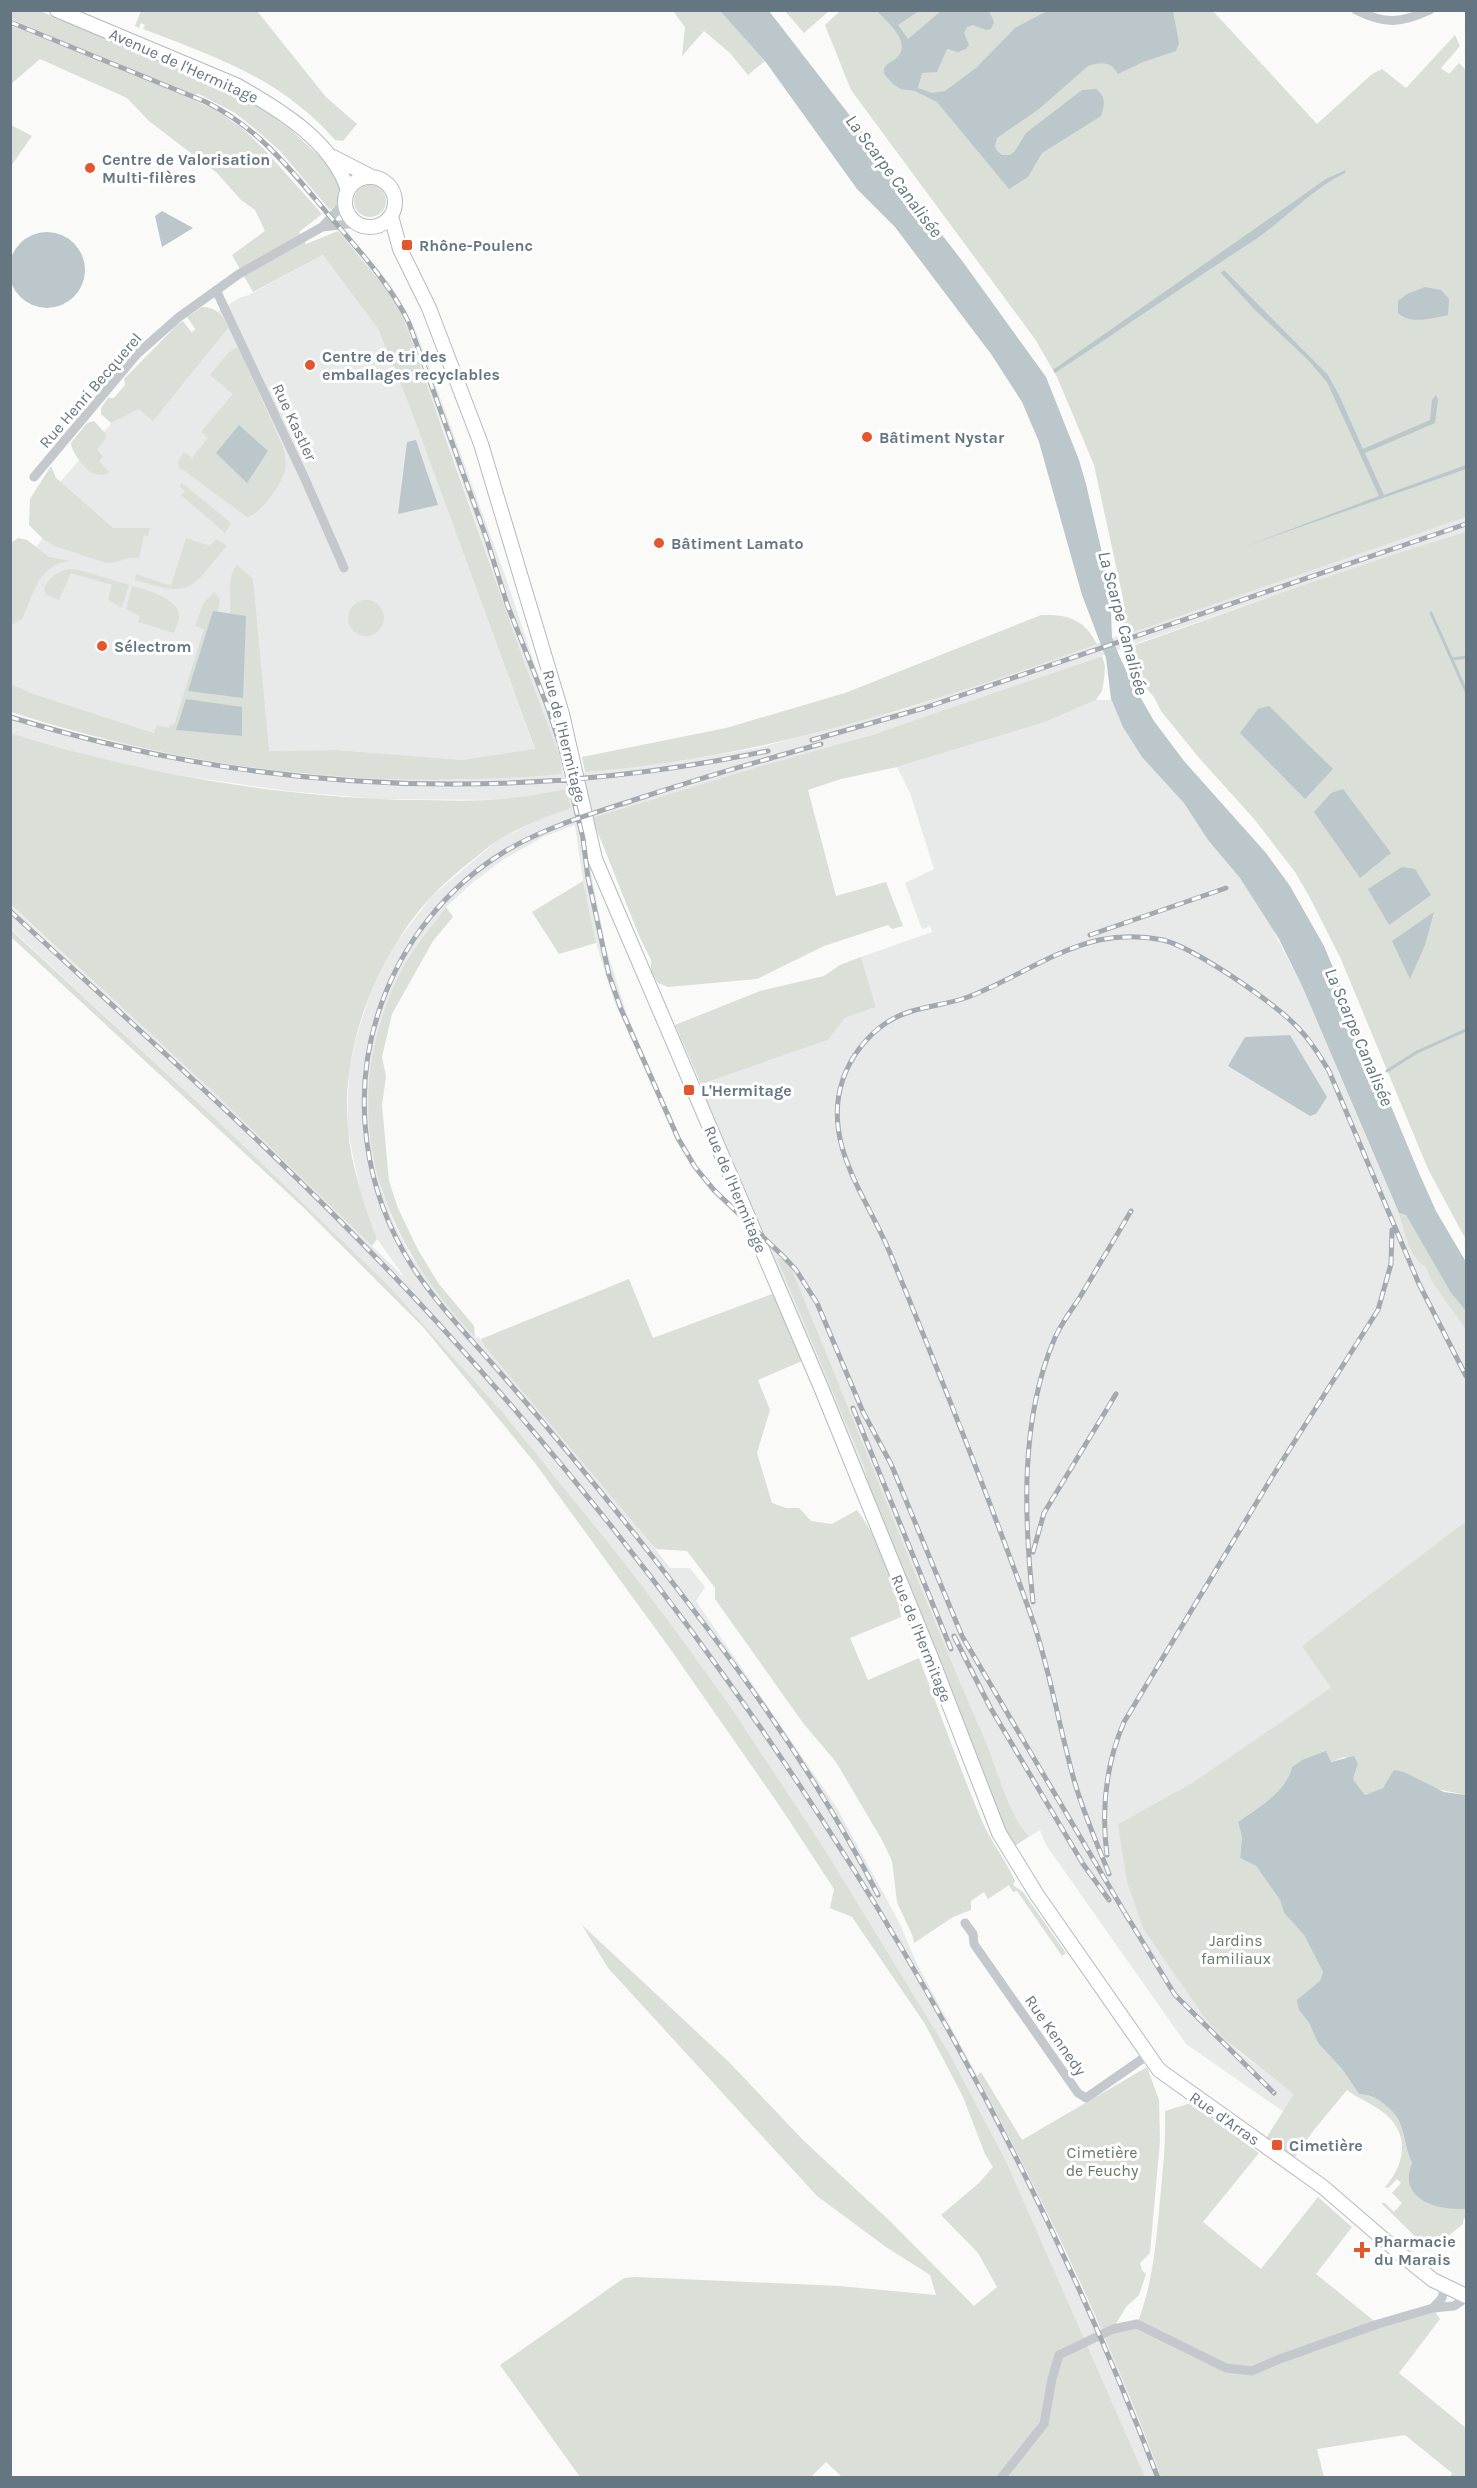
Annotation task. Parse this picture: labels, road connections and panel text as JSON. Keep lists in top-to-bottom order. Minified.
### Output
{"streets":{"street":["Avenue de l'Hermitage","Rue Henri Becquerel","Rue Kastler","Rue de l'Hermitage","Rue Kennedy","Rue d'Arras"]},"crossings":[["Avenue de l'Hermitage","Rue Henri Becquerel"],["Avenue de l'Hermitage","Rue de l'Hermitage"],["Rue Henri Becquerel","Rue Kastler"],["Rue Henri Becquerel","Rue de l'Hermitage"],["Rue de l'Hermitage","Rue Kennedy"],["Rue de l'Hermitage","Rue d'Arras"]],"water":["La Scarpe Canalisée"],"parks":["Jardins familiaux","Cimetière de Feuchy"],"places":{"other":["Centre de Valorisation Multi-filères","Centre de tri des emballages recyclables","Bâtiment Nystar","Bâtiment Lamato","Sélectrom"],"transit":["Rhône-Poulenc","L'Hermitage","Cimetière"],"health":["Pharmacie du Marais"]}}
